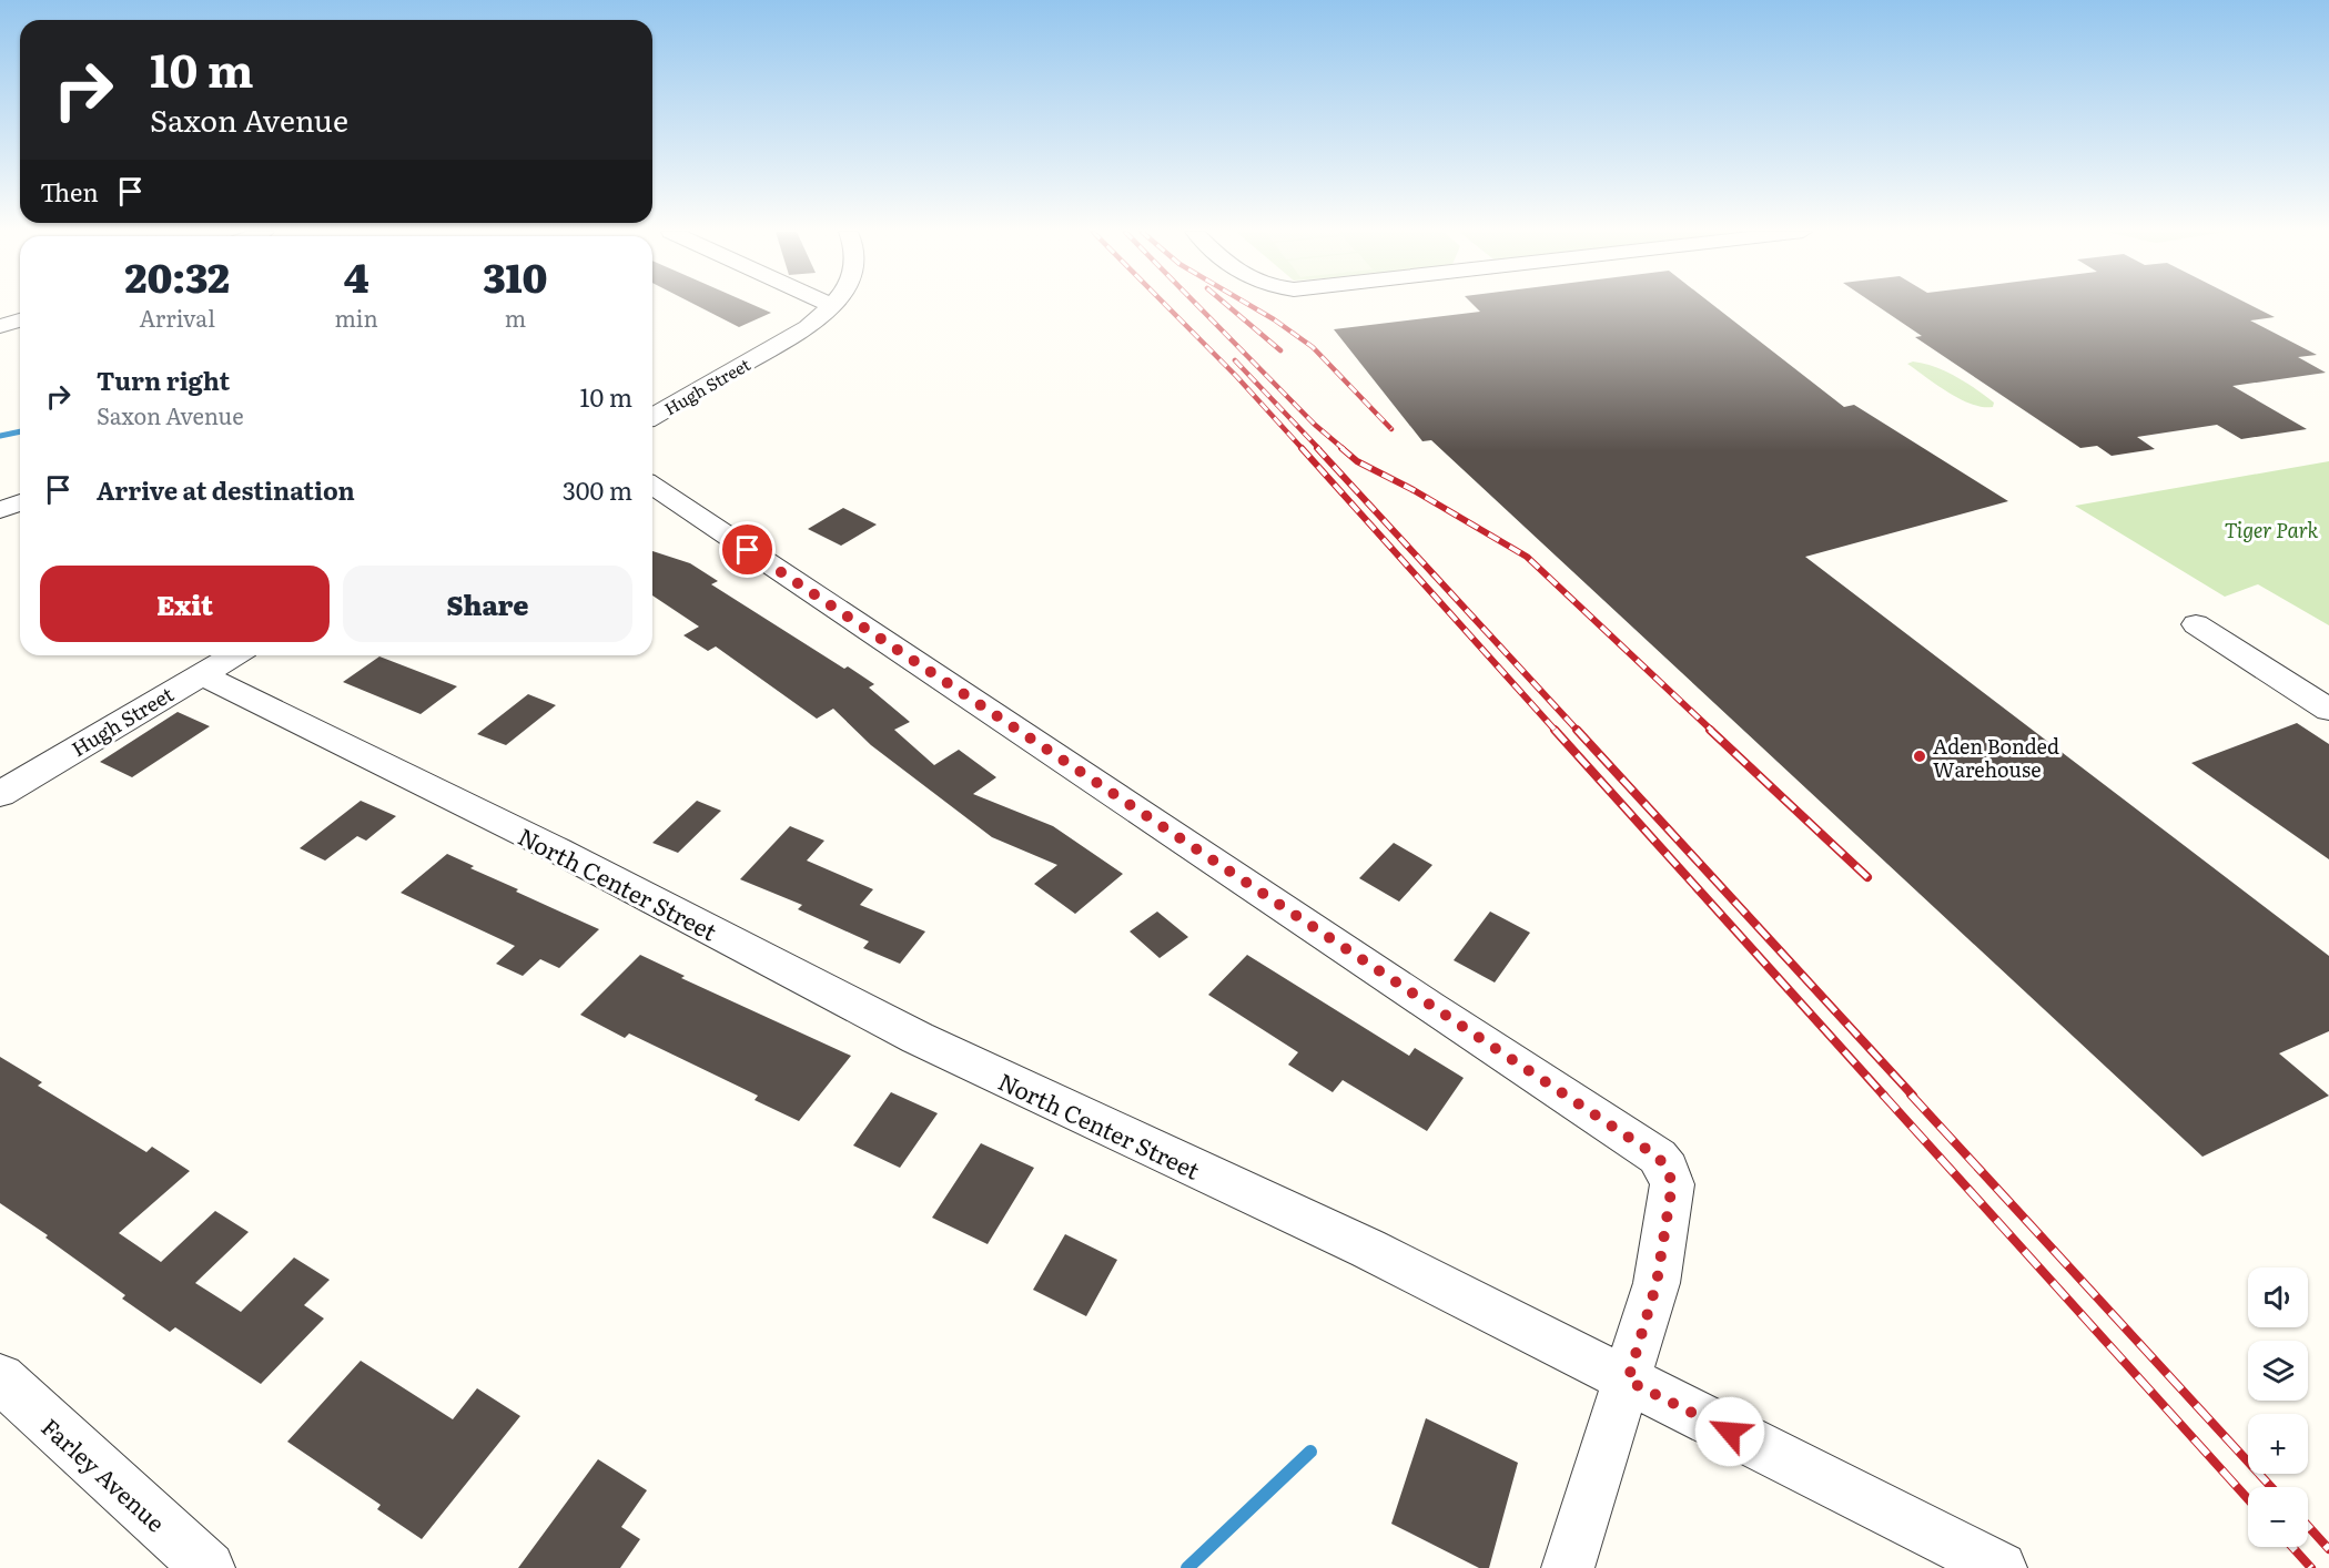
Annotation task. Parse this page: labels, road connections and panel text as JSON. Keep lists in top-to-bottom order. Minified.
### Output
{"streets":{"street":["Hugh Street","North Center Street","Farley Avenue"]},"crossings":[["Hugh Street","North Center Street"]],"parks":["Tiger Park"],"places":["Aden Bonded Warehouse"],"page":{"turn":["10 m","Saxon Avenue"],"then":"Then","eta":["20:32","Arrival","4","min","310","m"],"list":[{"name":"Turn right","note":"Saxon Avenue","value":"10 m"},{"name":"Arrive at destination","value":"300 m"}],"buttons":["Exit","Share"],"map_buttons":["+","−"]}}
